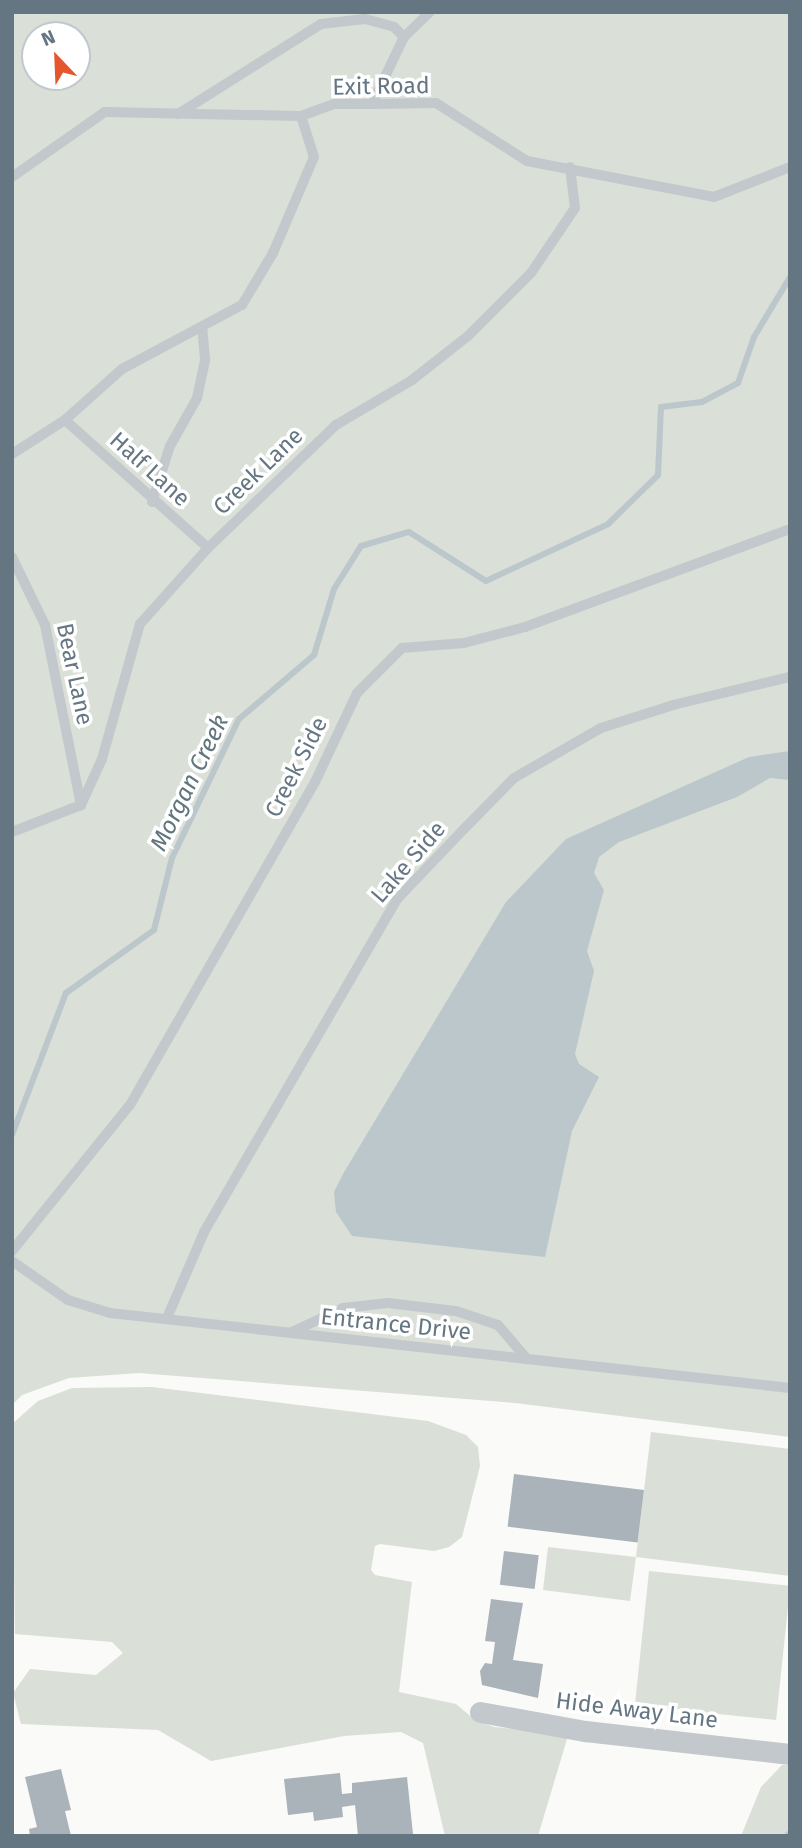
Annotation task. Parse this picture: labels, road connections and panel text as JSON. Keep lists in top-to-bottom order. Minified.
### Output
{"streets":{"street":["Hide Away Lane"],"lane":["Exit Road","Half Lane","Creek Lane","Bear Lane","Creek Side","Lake Side","Entrance Drive"]},"crossings":[["Exit Road","Creek Lane"],["Half Lane","Creek Lane"],["Creek Lane","Bear Lane"],["Lake Side","Entrance Drive"]],"water":["Morgan Creek"],"north":"top left"}
